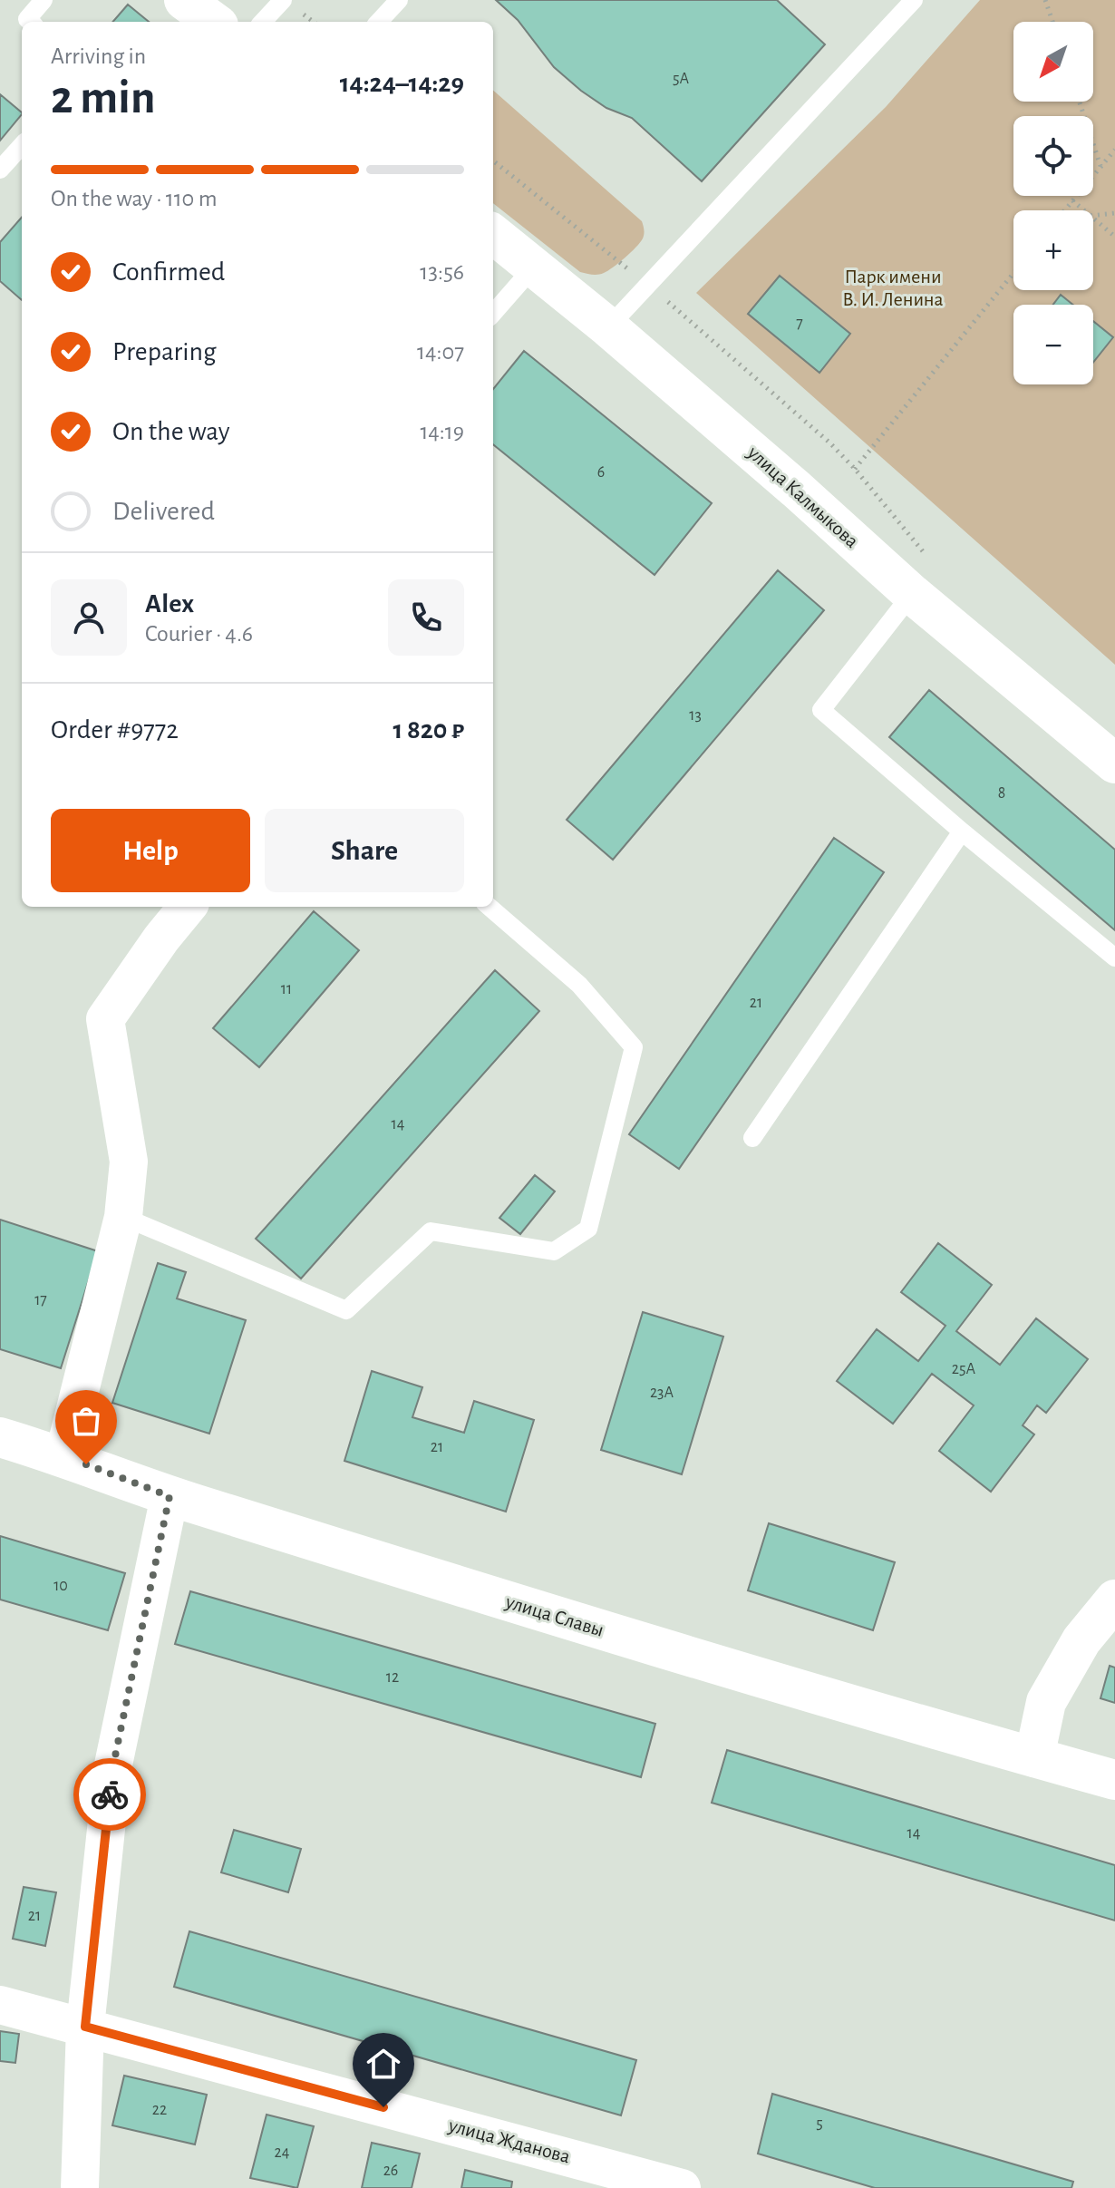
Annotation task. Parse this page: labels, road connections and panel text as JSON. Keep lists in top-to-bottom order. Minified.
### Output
{"streets":{"main road":["улица Калмыкова","улица Славы"],"street":["улица Жданова"]},"parks":["Парк имени В. И. Ленина"],"house_numbers":["5А","7","6","13","8","11","21","14","17","25А","23А","21","10","12","14","21","22","5","24","26"],"north":"bottom left","page":{"map_buttons":["+","−"],"heading":["2 min","Arriving in","14:24–14:29"],"panel":["Alex","Courier · 4.6","Order #9772","1 820 ₽"],"bar":"On the way · 110 m","list":[["Confirmed","13:56"],["Preparing","14:07"],["On the way","14:19"],"Delivered"],"buttons":["Help","Share"]}}
